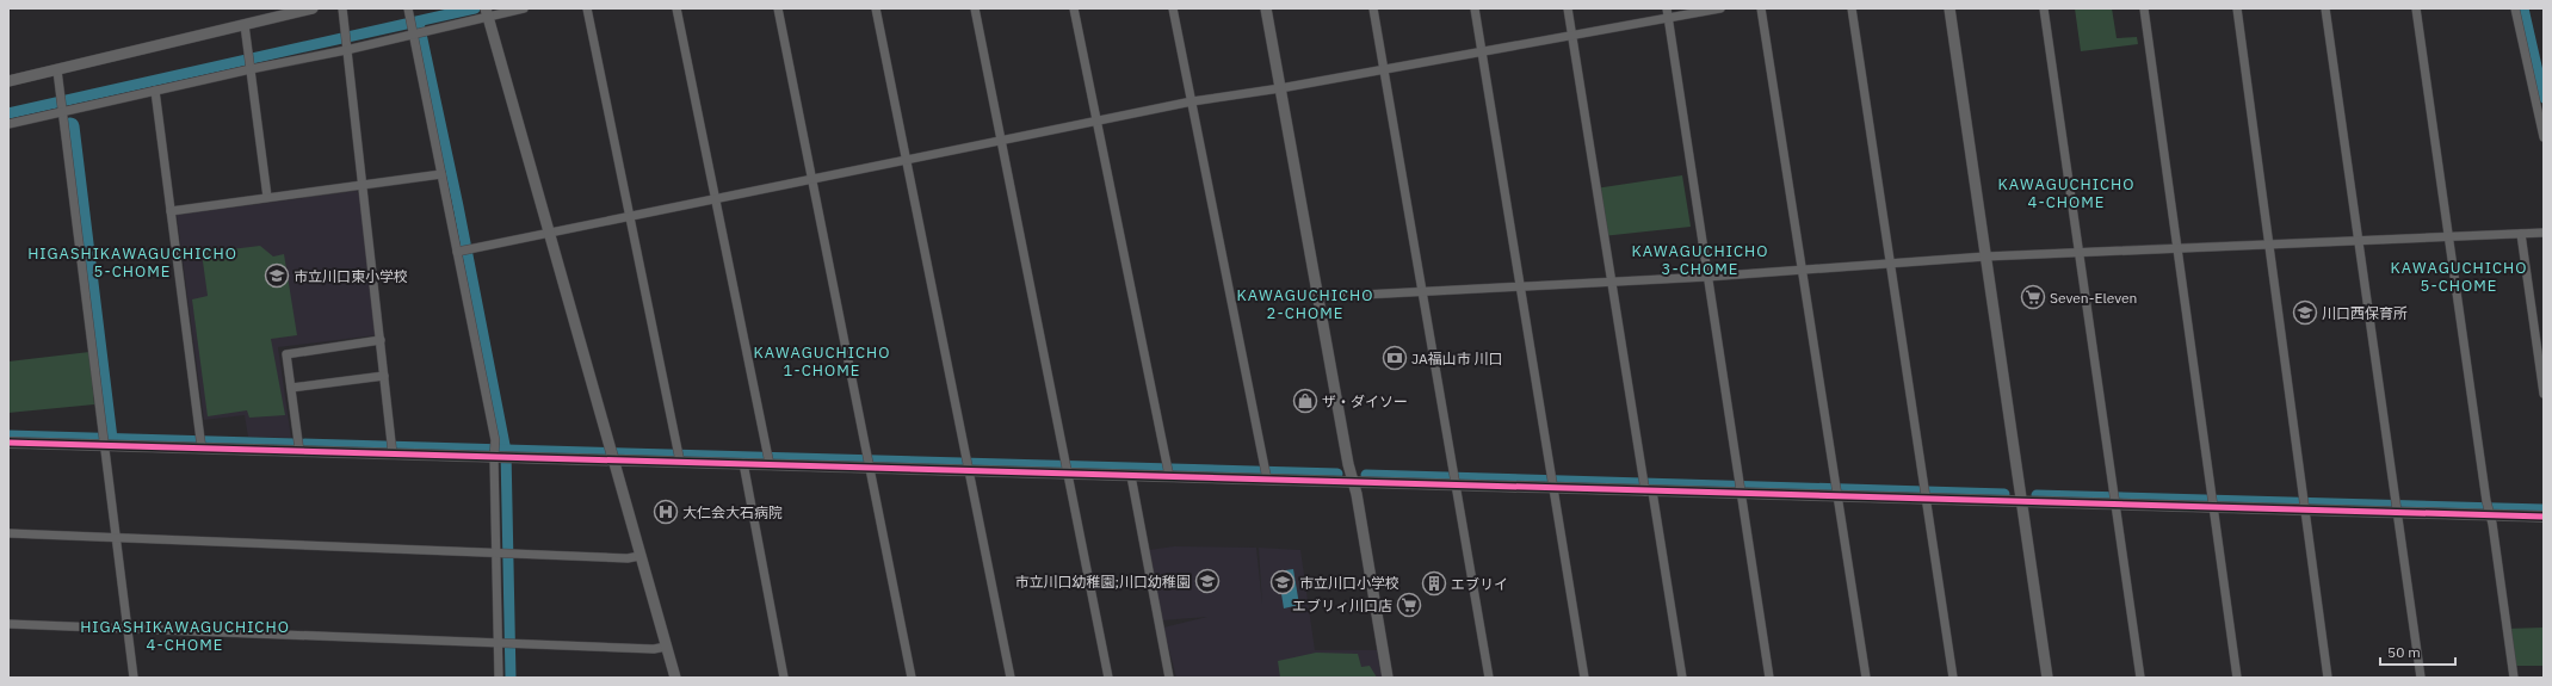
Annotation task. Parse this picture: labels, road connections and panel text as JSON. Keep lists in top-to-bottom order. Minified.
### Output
{"districts":["KAWAGUCHICHO 4-CHOME","KAWAGUCHICHO 3-CHOME","HIGASHIKAWAGUCHICHO 5-CHOME","KAWAGUCHICHO 5-CHOME","KAWAGUCHICHO 2-CHOME","KAWAGUCHICHO 1-CHOME","HIGASHIKAWAGUCHICHO 4-CHOME"],"places":{"school or university":["市立川口東小学校","川口西保育所","市立川口幼稚園;川口幼稚園","市立川口小学校"],"supermarket":["Seven-Eleven","エブリィ川口店"],"bank":["JA福山市 川口"],"shop":["ザ・ダイソー"],"hospital":["大仁会大石病院"],"building":["エブリイ"]},"scale_bar":"50 m"}
